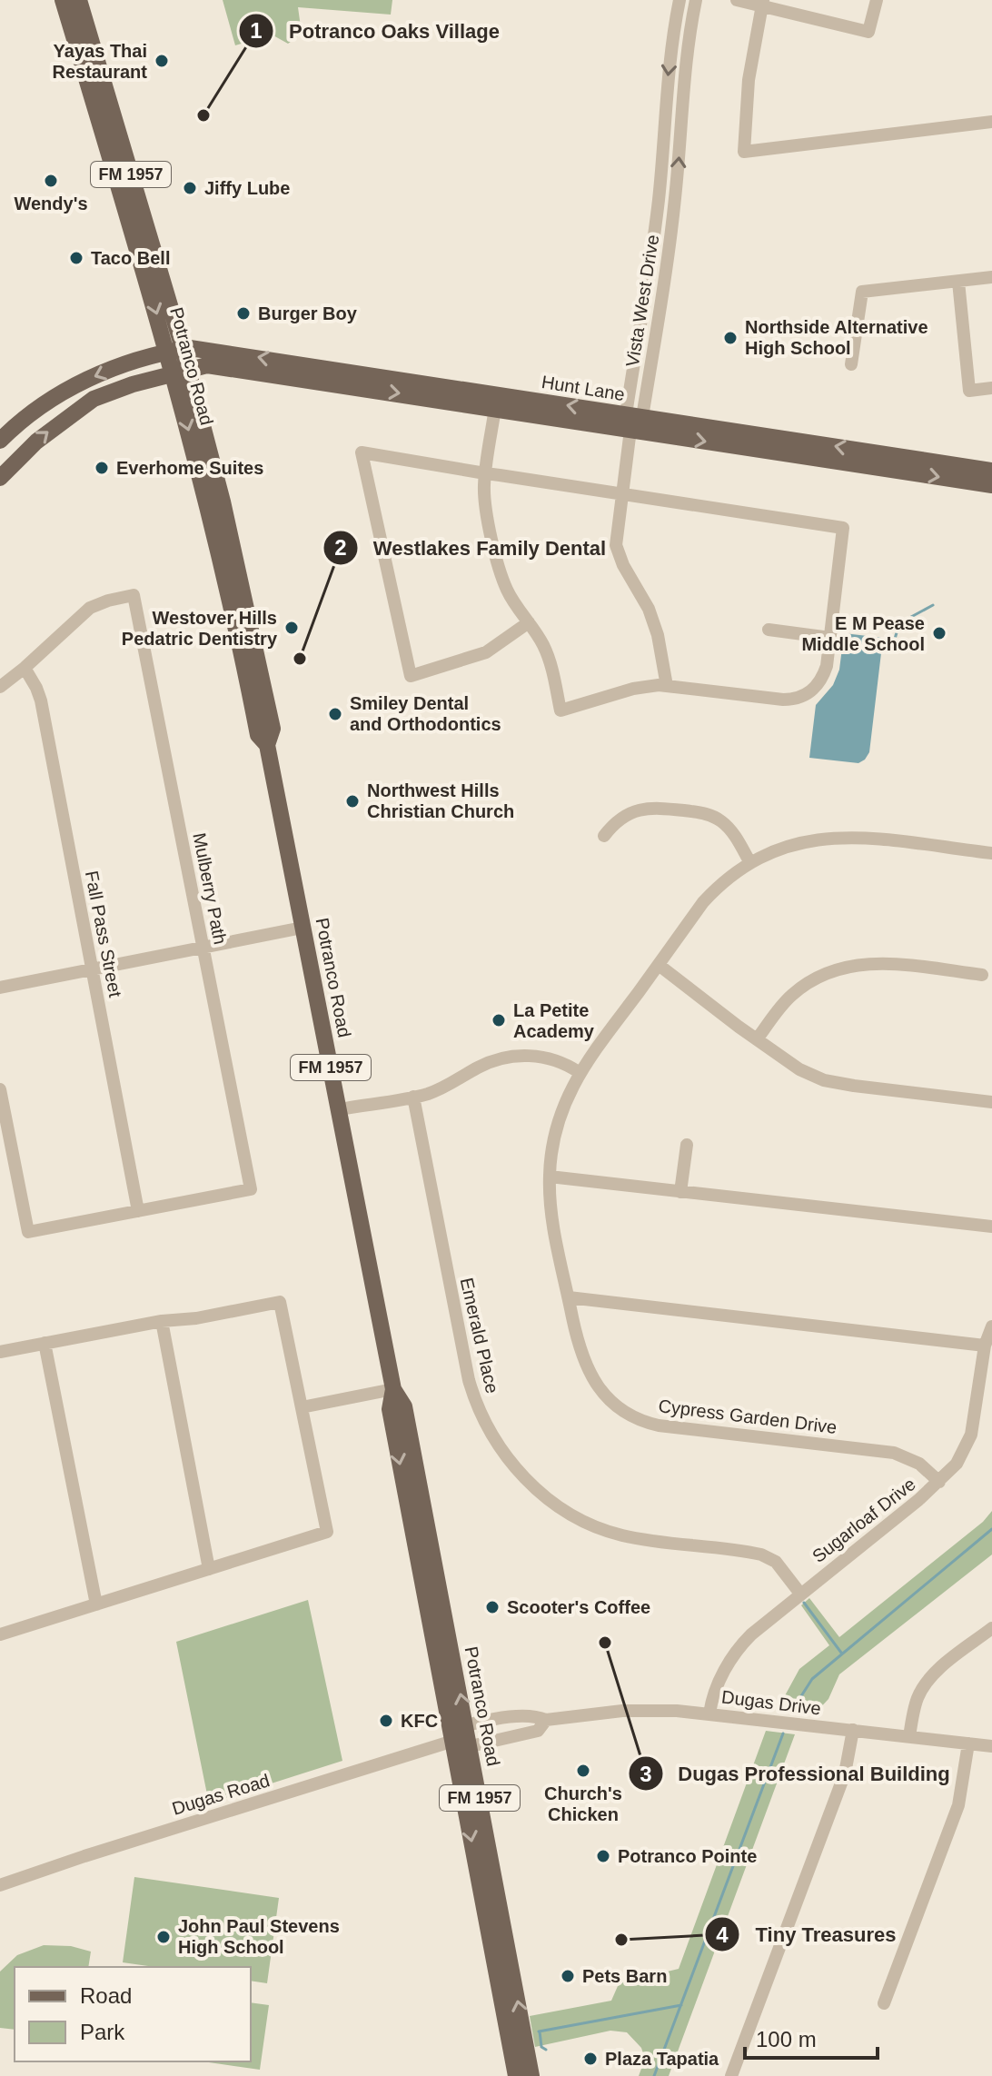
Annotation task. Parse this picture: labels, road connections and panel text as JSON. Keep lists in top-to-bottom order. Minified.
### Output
{"streets":{"main road":["FM 1957","Potranco Road","Hunt Lane"],"street":["Vista West Drive","Mulberry Path","Fall Pass Street","Emerald Place","Cypress Garden Drive","Sugarloaf Drive","Dugas Drive","Dugas Road"]},"crossings":[["Vista West Drive","Hunt Lane"],["Potranco Road","Hunt Lane"],["Potranco Road","Dugas Drive"],["Potranco Road","Dugas Road"],["Mulberry Path","Fall Pass Street"],["Emerald Place","Sugarloaf Drive"],["Cypress Garden Drive","Sugarloaf Drive"],["Sugarloaf Drive","Dugas Drive"]],"places":["Yayas Thai Restaurant","Potranco Oaks Village","Wendy's","Jiffy Lube","Taco Bell","Burger Boy","Northside Alternative High School","Everhome Suites","Westover Hills Pedatric Dentistry","E M Pease Middle School","Westlakes Family Dental","Smiley Dental and Orthodontics","Northwest Hills Christian Church","La Petite Academy","Scooter's Coffee","Dugas Professional Building","KFC","Church's Chicken","Potranco Pointe","John Paul Stevens High School","Tiny Treasures","Pets Barn","Plaza Tapatia"],"legend":["Road","Park"],"scale_bar":"100 m"}
